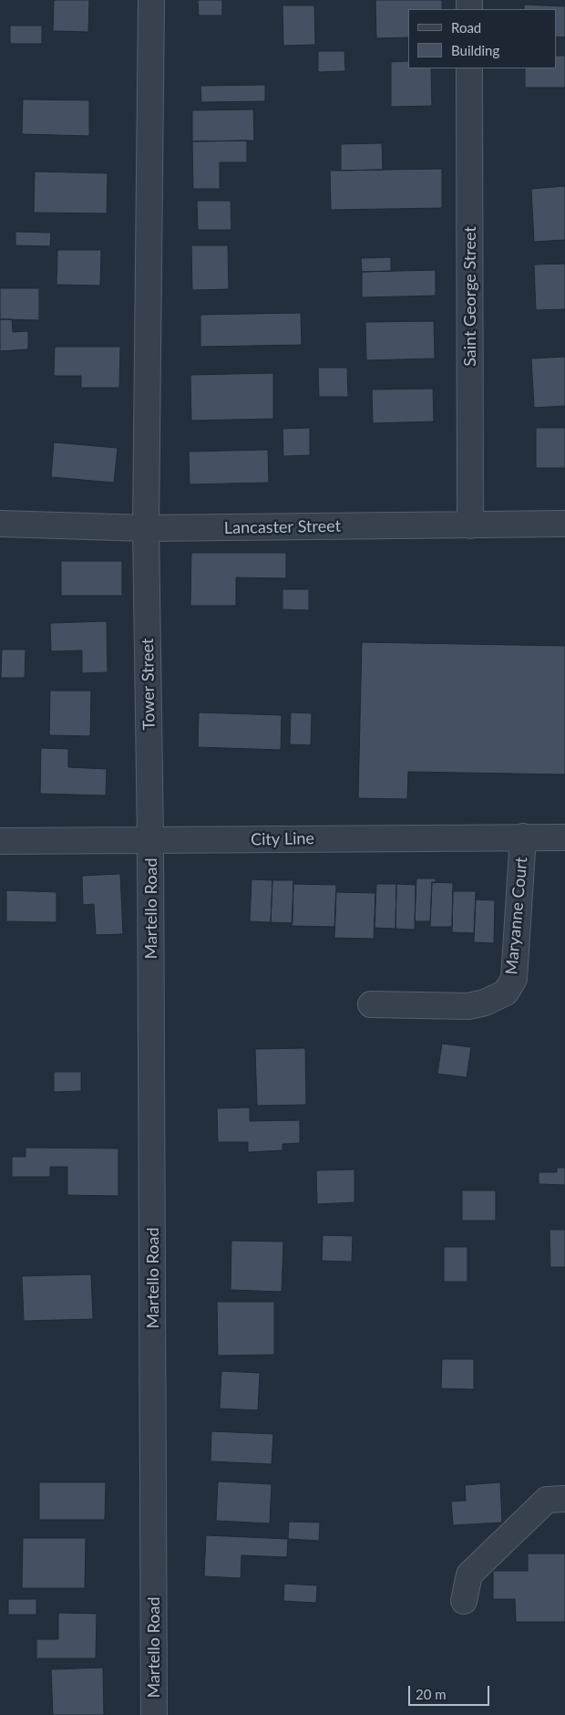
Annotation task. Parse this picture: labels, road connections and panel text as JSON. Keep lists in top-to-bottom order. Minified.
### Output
{"streets":{"street":["Saint George Street","Lancaster Street","Tower Street","City Line","Martello Road","Maryanne Court"]},"crossings":[["Saint George Street","Lancaster Street"],["Lancaster Street","Tower Street"],["Tower Street","City Line"],["Tower Street","Martello Road"],["City Line","Martello Road"],["City Line","Maryanne Court"]],"legend":["Road","Building"],"scale_bar":"20 m"}
